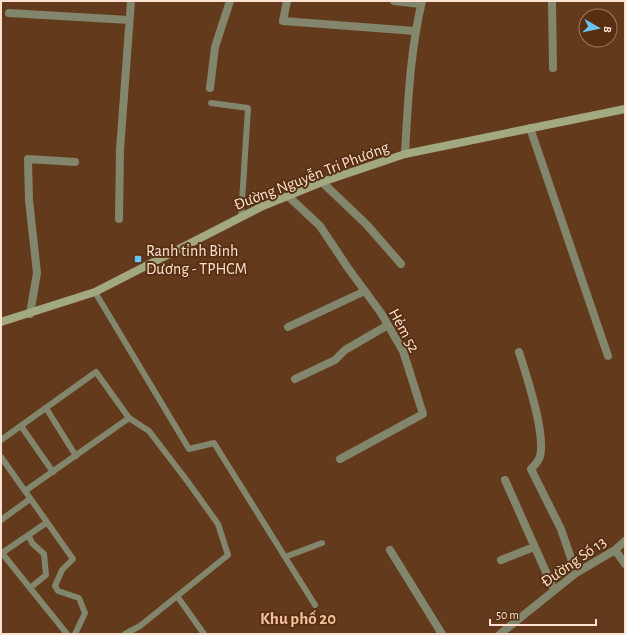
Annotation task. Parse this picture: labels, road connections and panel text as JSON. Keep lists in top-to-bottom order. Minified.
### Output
{"streets":{"main road":["Đường Nguyễn Tri Phương"],"street":["Hẻm 52","Đường Số 13"]},"crossings":[["Đường Nguyễn Tri Phương","Hẻm 52"]],"districts":["Khu phố 20"],"places":{"transit":["Ranh tỉnh Bình Dương - TPHCM"]},"scale_bar":"50 m","north":"right"}
